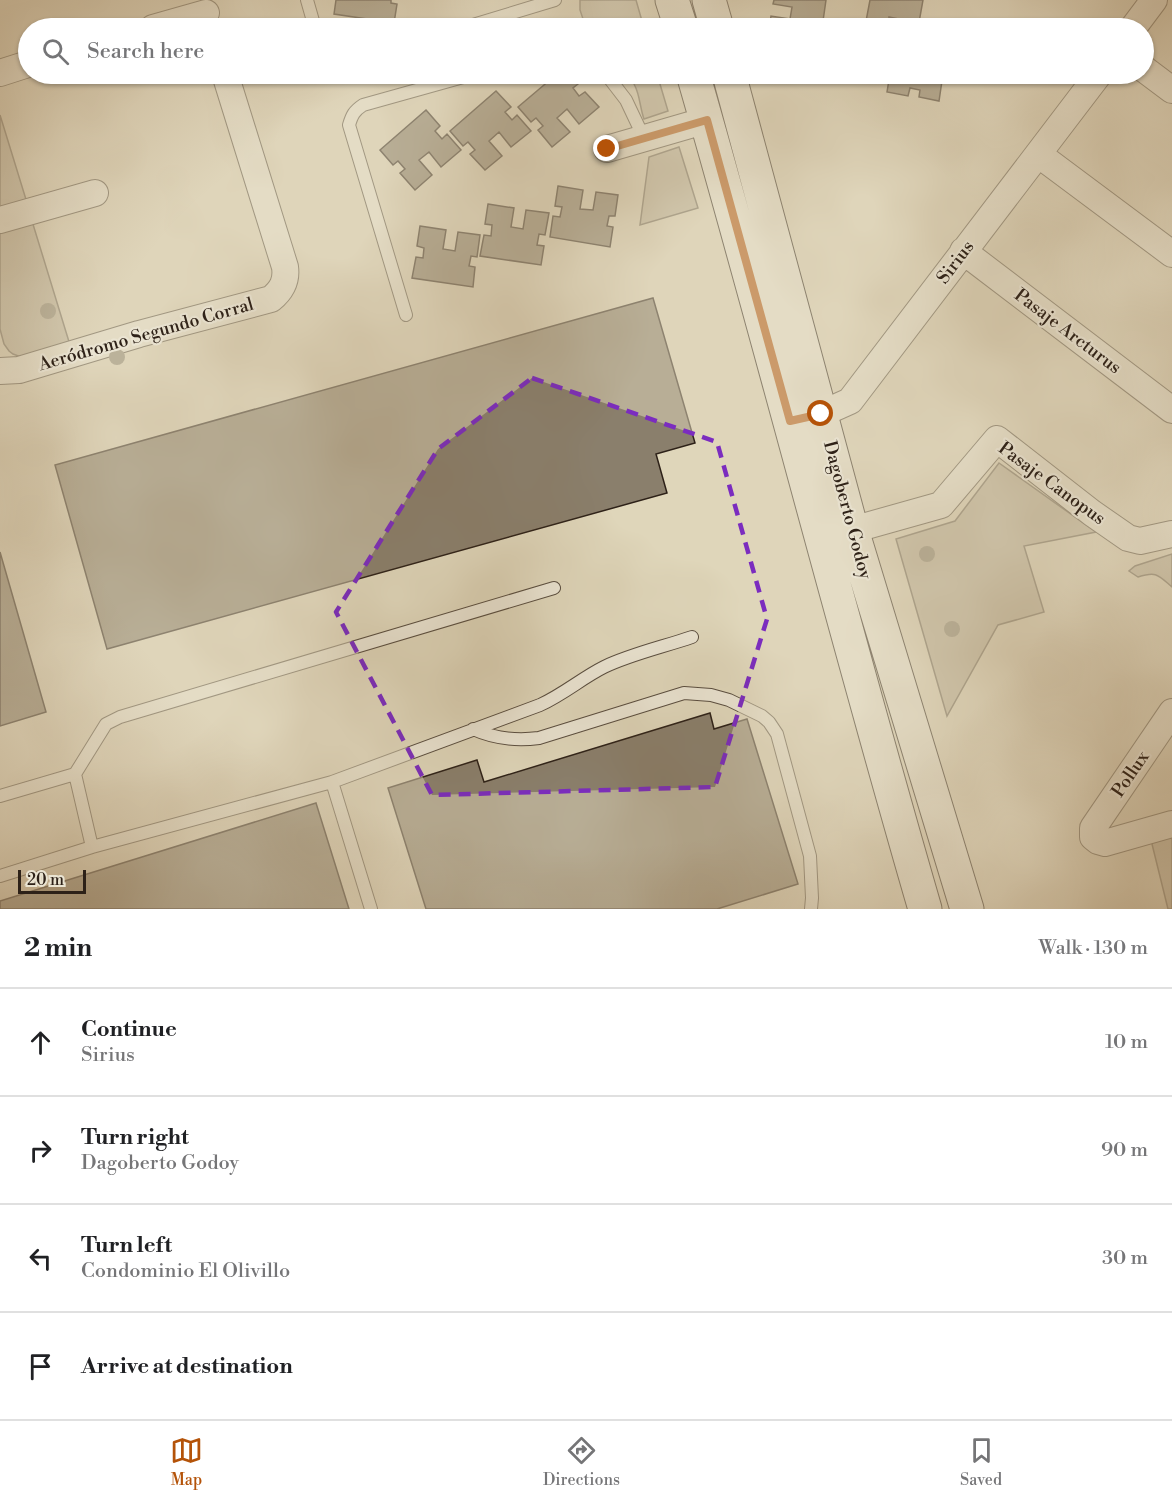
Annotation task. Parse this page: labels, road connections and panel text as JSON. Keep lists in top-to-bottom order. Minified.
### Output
{"streets":{"main road":["Dagoberto Godoy"],"street":["Sirius","Pasaje Arcturus","Aeródromo Segundo Corral","Pasaje Canopus","Pollux"]},"crossings":[["Sirius","Pasaje Arcturus"],["Sirius","Dagoberto Godoy"],["Pasaje Canopus","Dagoberto Godoy"]],"scale_bar":"20 m","page":{"search":"Search here","scale":"20 m","heading":["2 min","Walk · 130 m"],"list":[["Continue","Sirius","10 m"],["Turn right","Dagoberto Godoy","90 m"],["Turn left","Condominio El Olivillo","30 m"],"Arrive at destination"],"nav":["Map","Directions","Saved"]}}
